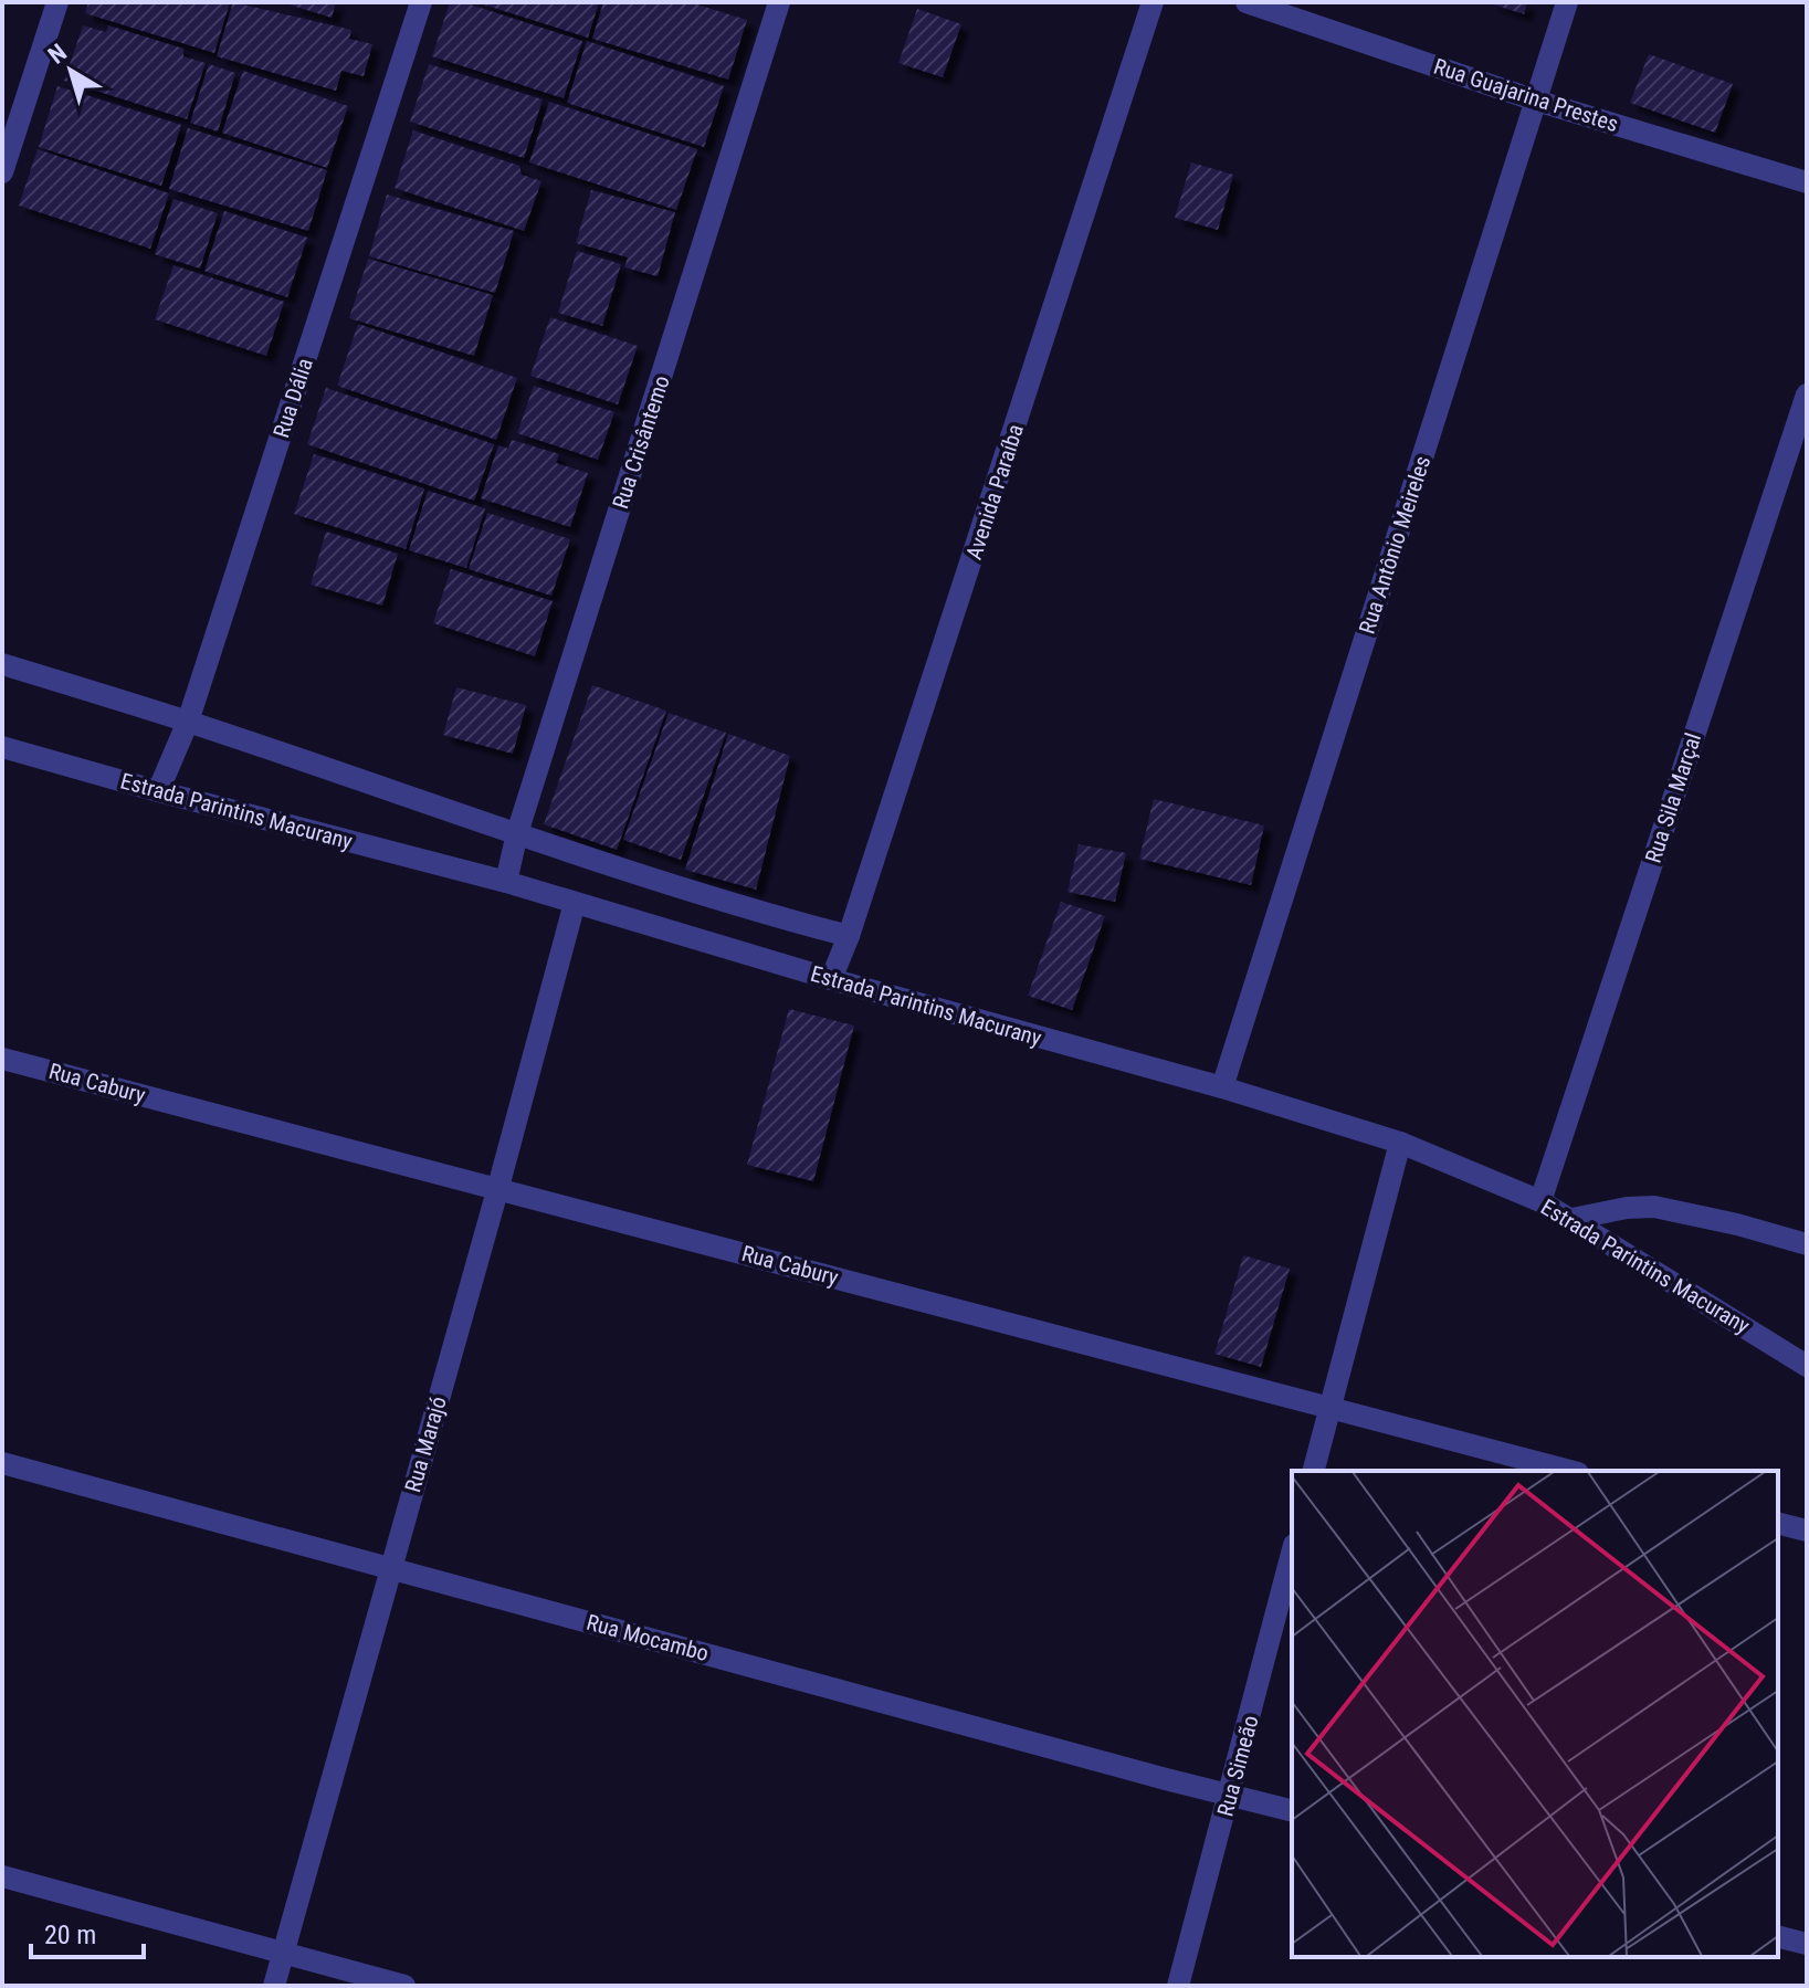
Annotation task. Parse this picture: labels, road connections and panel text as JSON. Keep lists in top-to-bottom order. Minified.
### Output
{"streets":{"street":["Rua Guajarina Prestes","Rua Dália","Rua Crisântemo","Avenida Paraíba","Rua Antônio Meireles","Rua Sila Marçal","Estrada Parintins Macurany","Rua Cabury","Rua Marajó","Rua Mocambo","Rua Simeão"]},"crossings":[["Rua Guajarina Prestes","Rua Antônio Meireles"],["Rua Dália","Estrada Parintins Macurany"],["Rua Crisântemo","Estrada Parintins Macurany"],["Avenida Paraíba","Estrada Parintins Macurany"],["Rua Antônio Meireles","Estrada Parintins Macurany"],["Rua Sila Marçal","Estrada Parintins Macurany"],["Estrada Parintins Macurany","Rua Marajó"],["Rua Cabury","Rua Marajó"],["Rua Marajó","Rua Mocambo"],["Rua Mocambo","Rua Simeão"]],"scale_bar":"20 m","north":"top left"}
